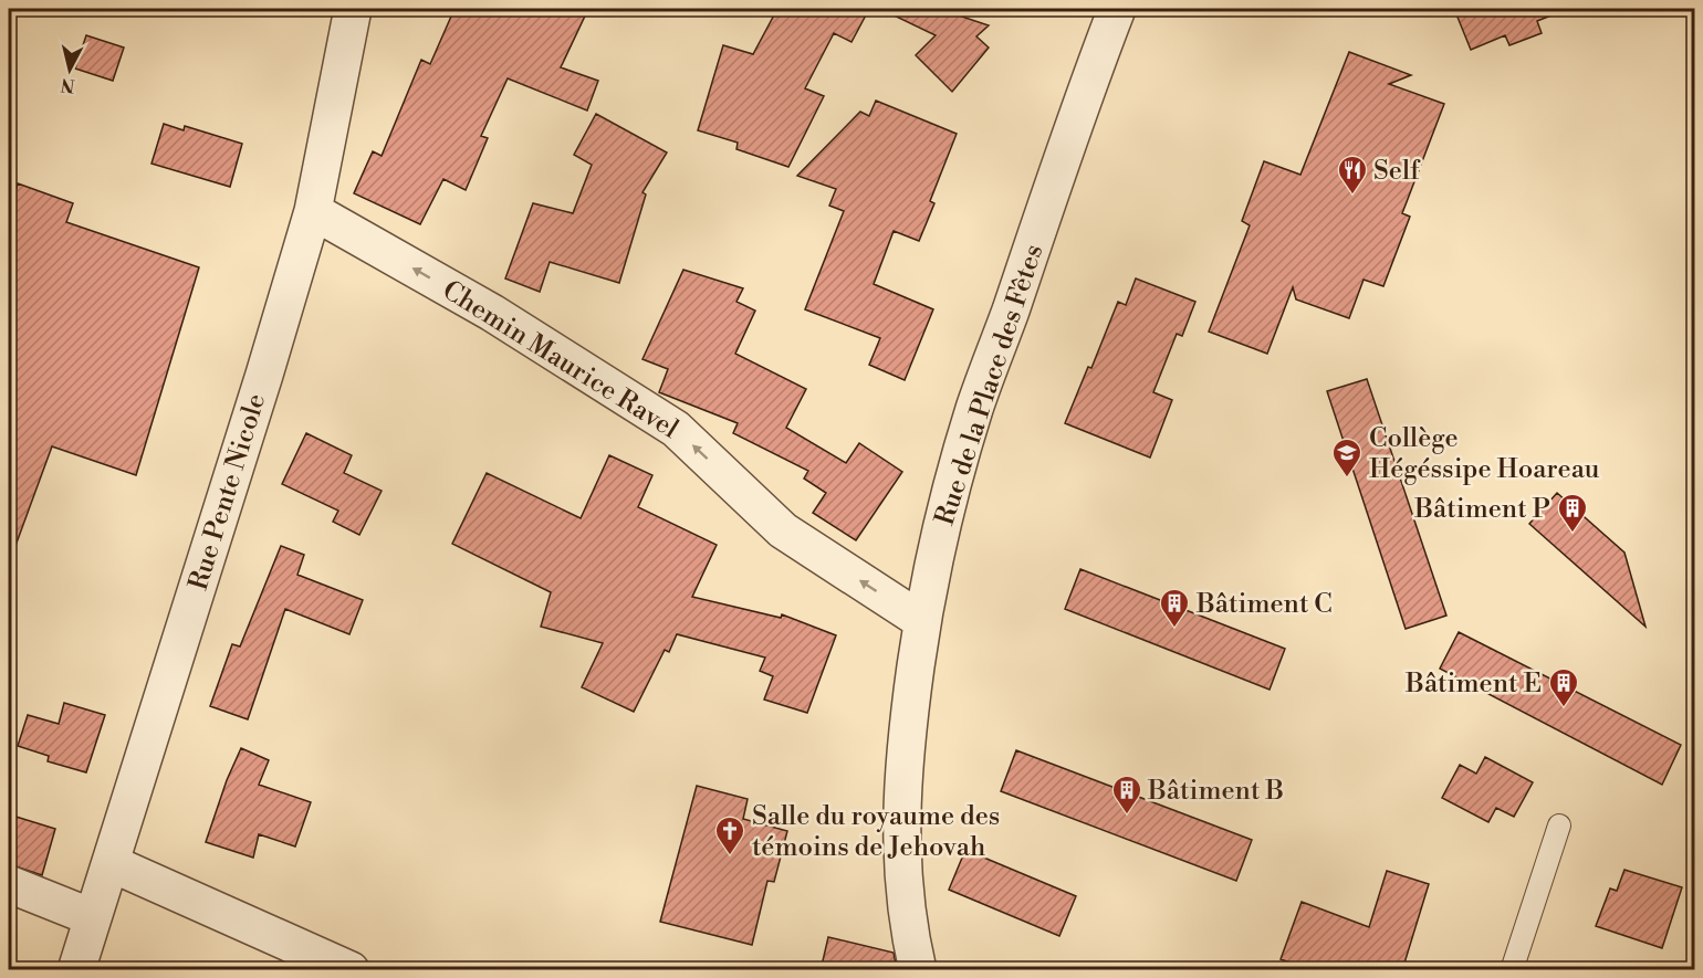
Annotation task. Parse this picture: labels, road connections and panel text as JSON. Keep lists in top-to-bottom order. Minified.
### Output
{"streets":{"street":["Chemin Maurice Ravel","Rue de la Place des Fêtes","Rue Pente Nicole"]},"crossings":[["Chemin Maurice Ravel","Rue de la Place des Fêtes"],["Chemin Maurice Ravel","Rue Pente Nicole"]],"one_way":["Chemin Maurice Ravel"],"places":{"restaurant":["Self"],"school or university":["Collège Hégéssipe Hoareau"],"building":["Bâtiment P","Bâtiment C","Bâtiment E","Bâtiment B"],"church":["Salle du royaume des témoins de Jehovah"]},"north":"bottom"}
